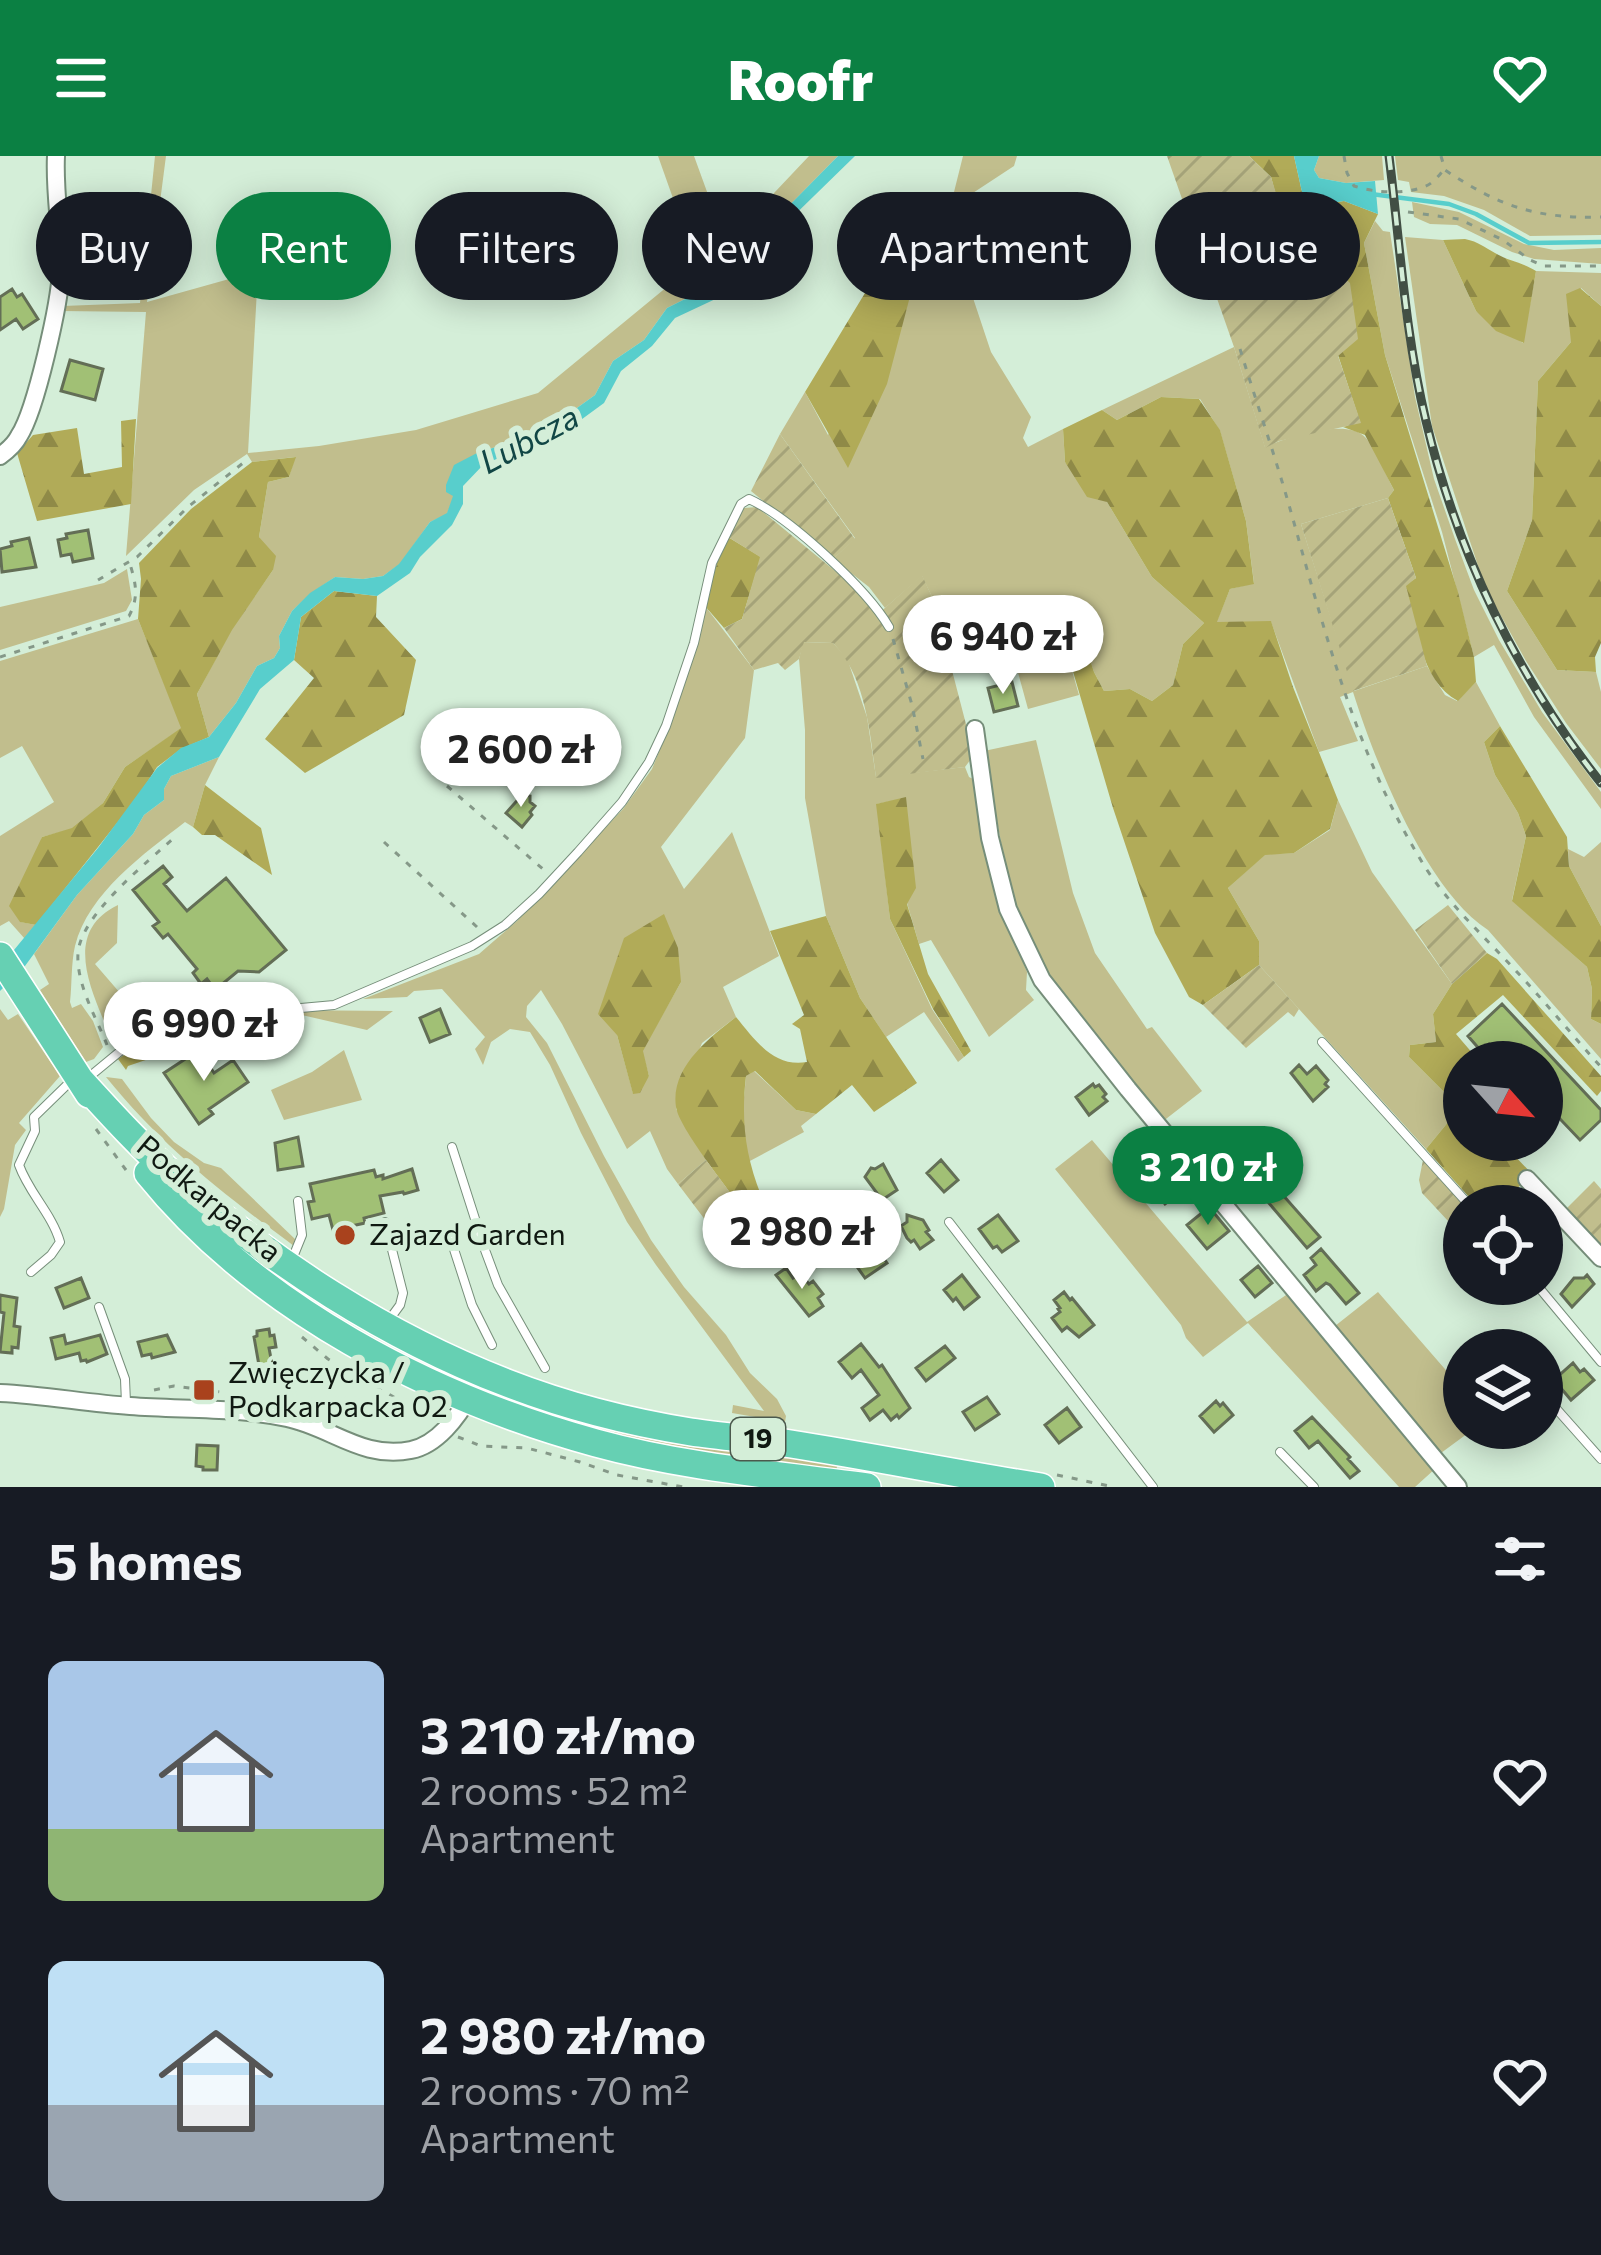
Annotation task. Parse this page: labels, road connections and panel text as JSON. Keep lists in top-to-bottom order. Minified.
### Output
{"streets":{"highway":["Podkarpacka","19"]},"crossings":[["Podkarpacka","19"]],"water":["Lubcza"],"places":{"other":["Zajazd Garden"],"transit":["Zwięczycka / Podkarpacka 02"]},"north":"bottom right","page":{"header":"Roofr","chip":["Buy","Rent","Filters","New","Apartment","House"],"price":["6 940 zł","2 600 zł","6 990 zł","3 210 zł","2 980 zł"],"heading":"5 homes","list":[{"name":"3 210 zł/mo","note":"2 rooms · 52 m² · Apartment"},{"name":"2 980 zł/mo","note":"2 rooms · 70 m² · Apartment"}]}}
